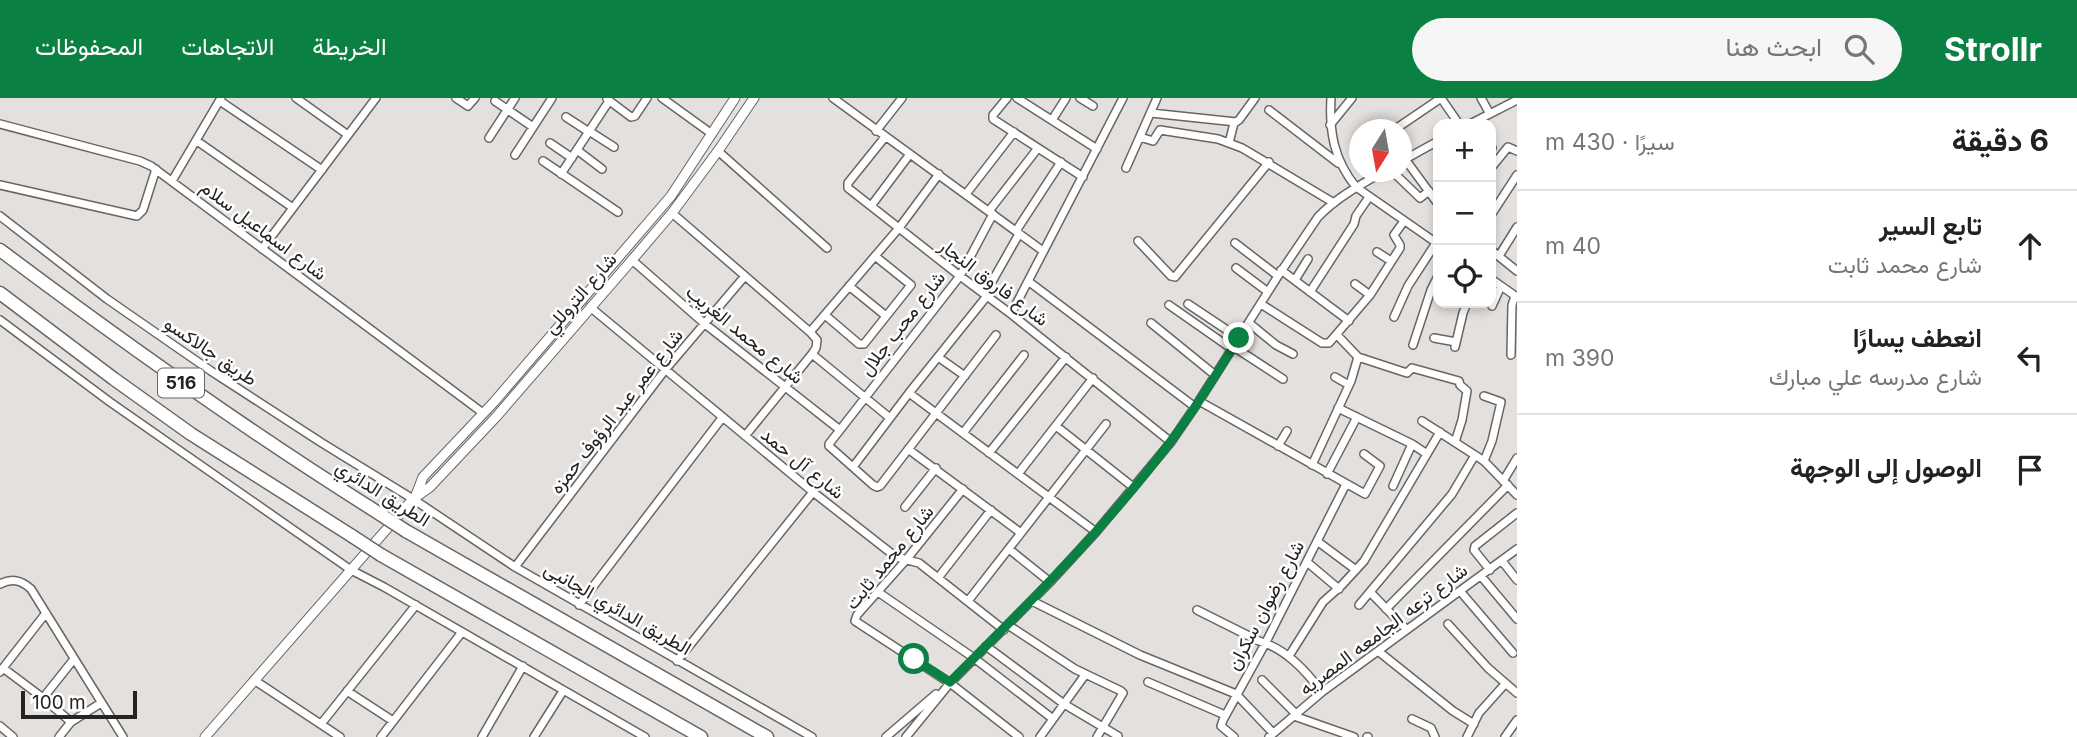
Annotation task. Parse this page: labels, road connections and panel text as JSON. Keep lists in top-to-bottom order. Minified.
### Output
{"streets":{"highway":["516","الطريق الدائري"],"street":["شارع اسماعيل سلام","شارع فاروق النجار","شارع التروللي","شارع محب جلال","شارع محمد الغريب","طريق جالاكسو","شارع عمر عبد الرؤوف حمزه","شارع آل حمد","شارع محمد ثابت","شارع رضوان سكران","الطريق الدائري الجانبى","شارع ترعه الجامعه المصريه"]},"crossings":[["شارع اسماعيل سلام","شارع التروللي"],["شارع فاروق النجار","شارع محب جلال"],["شارع التروللي","شارع محمد الغريب"],["شارع التروللي","طريق جالاكسو"],["شارع التروللي","شارع آل حمد"],["شارع التروللي","الطريق الدائري الجانبى"],["شارع محب جلال","شارع محمد الغريب"],["شارع محمد الغريب","شارع عمر عبد الرؤوف حمزه"],["طريق جالاكسو","الطريق الدائري الجانبى"],["شارع عمر عبد الرؤوف حمزه","شارع آل حمد"],["شارع عمر عبد الرؤوف حمزه","الطريق الدائري الجانبى"],["شارع آل حمد","شارع محمد ثابت"]],"scale_bar":"100 m","north":"bottom","page":{"header":"Strollr","search":"ابحث هنا","nav":["الخريطة","الاتجاهات","المحفوظات"],"heading":["6 دقيقة","سيرًا · 430 m"],"map_buttons":["+","−"],"list":[["تابع السير","شارع محمد ثابت","40 m"],["انعطف يسارًا","شارع مدرسه علي مبارك","390 m"],"الوصول إلى الوجهة"],"scale":"100 m"}}
